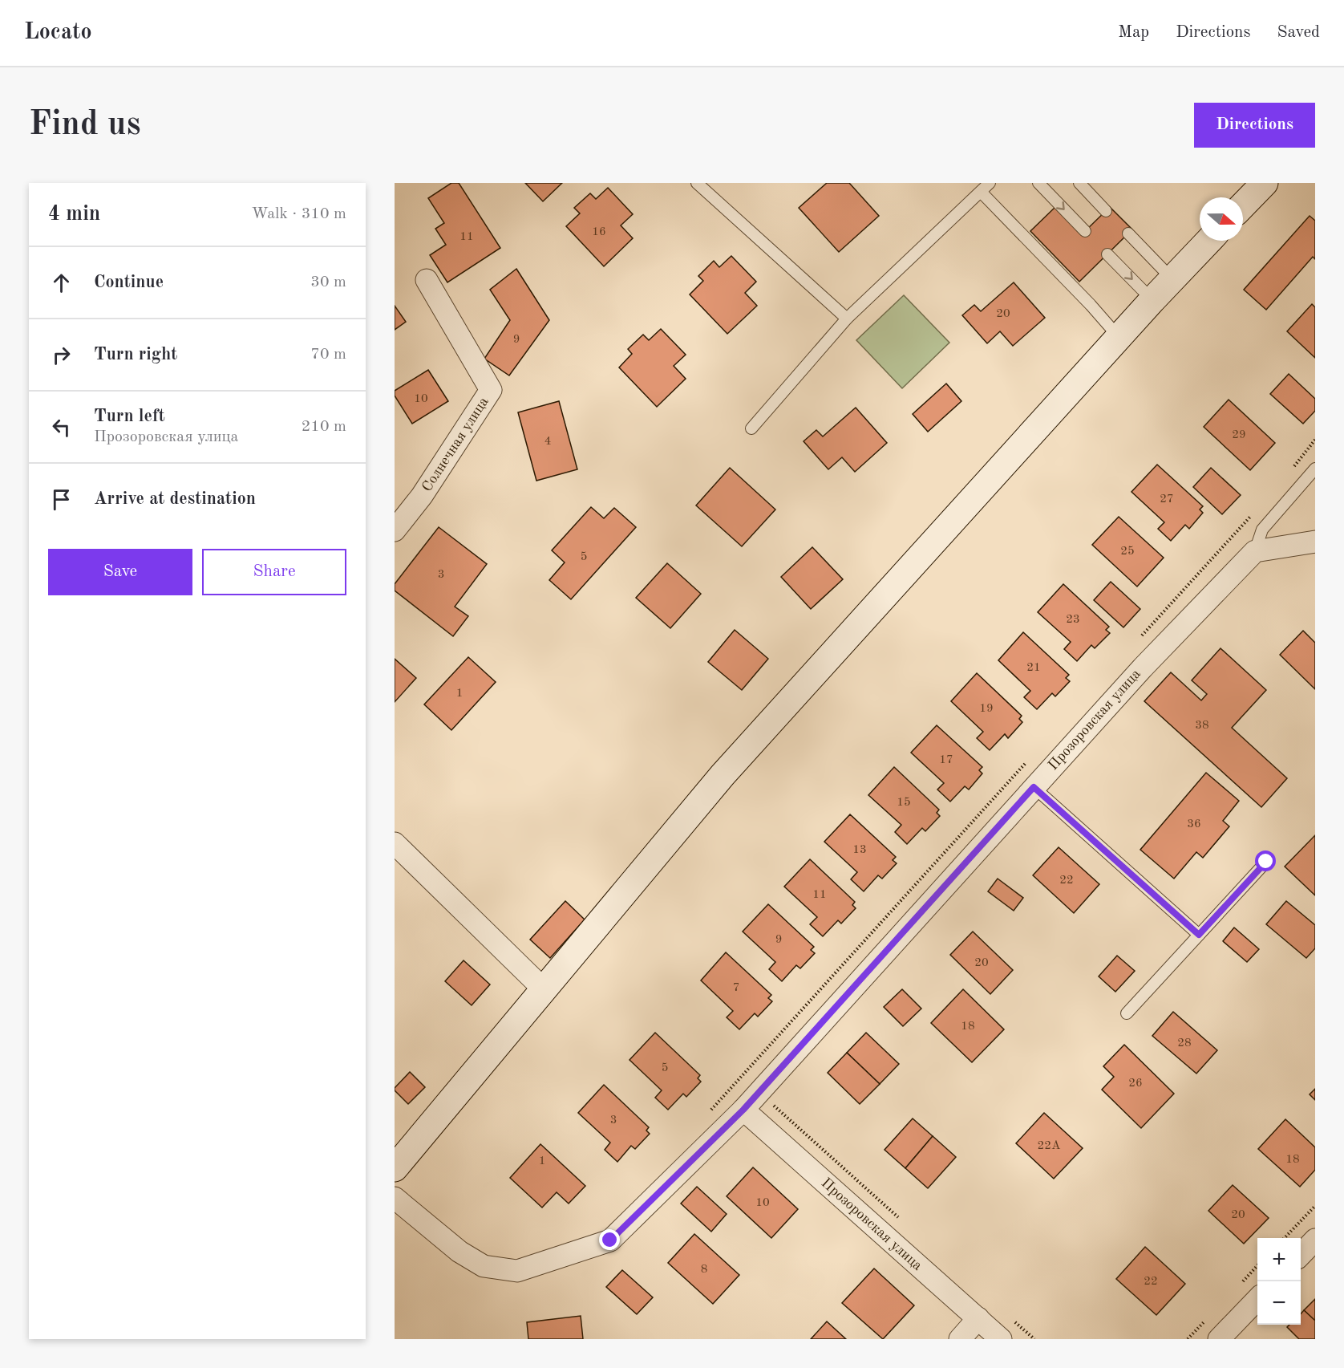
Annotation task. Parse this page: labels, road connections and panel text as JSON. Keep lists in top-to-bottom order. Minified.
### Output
{"streets":{"street":["Солнечная улица","Прозоровская улица"]},"house_numbers":["16","11","20","9","10","29","4","27","25","5","3","23","21","1","19","38","17","15","36","13","22","11","9","20","7","18","28","5","26","3","22А","18","1","10","20","8","22"],"north":"right","page":{"header":"Locato","nav":["Map","Directions","Saved"],"buttons":["Directions",["Save","Share"]],"title":"Find us","heading":["4 min","Walk · 310 m"],"list":[["Continue","30 m"],["Turn right","70 m"],["Turn left","Прозоровская улица","210 m"],"Arrive at destination"],"map_buttons":["+","−"]}}
